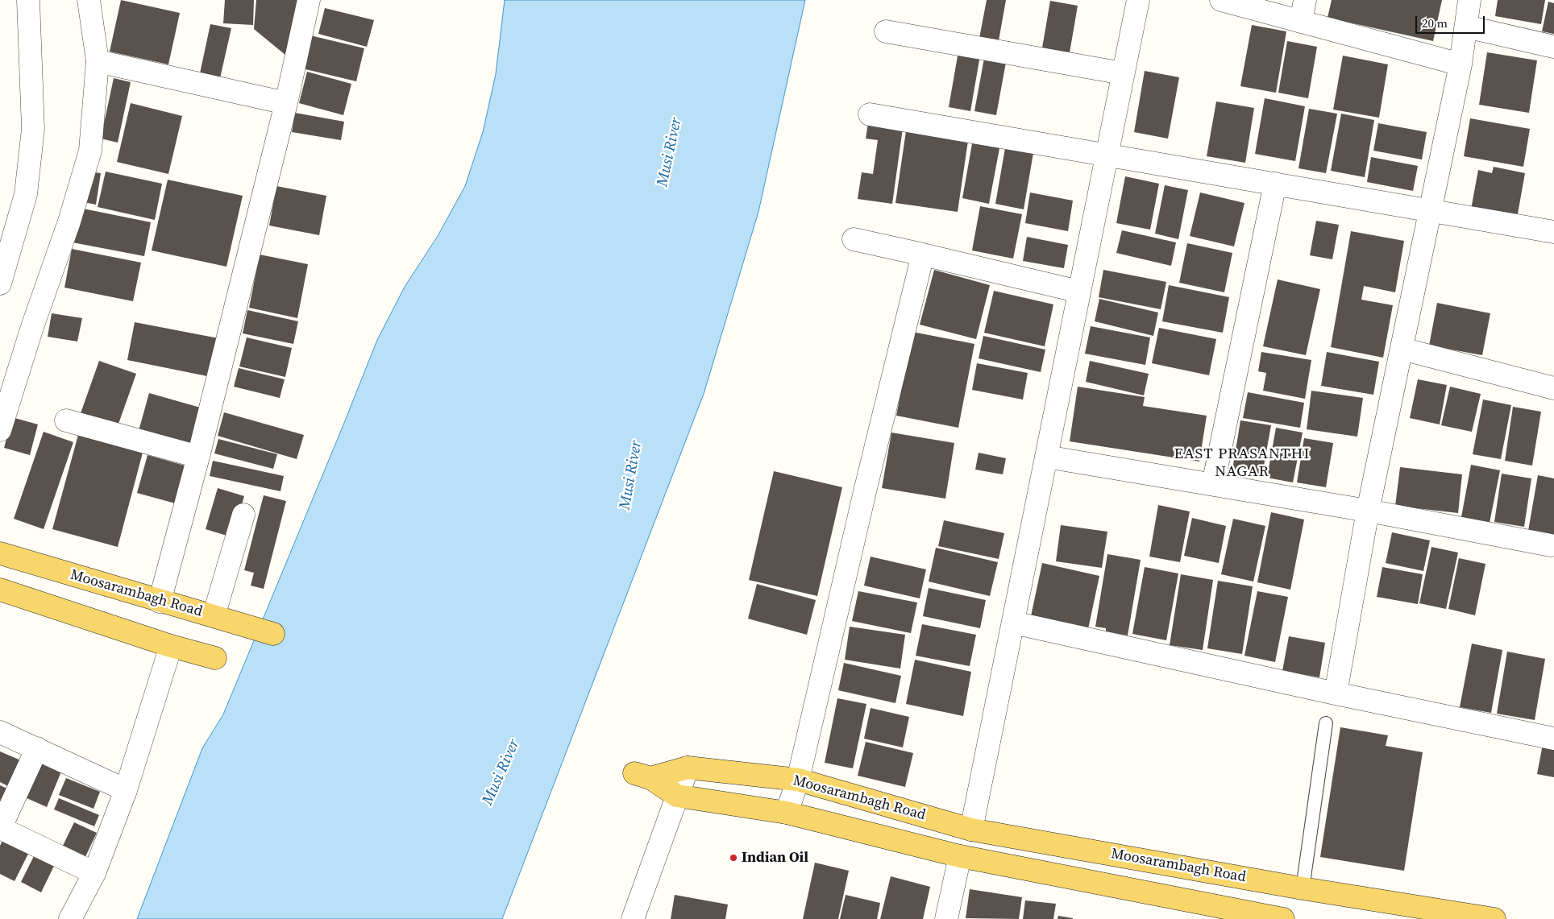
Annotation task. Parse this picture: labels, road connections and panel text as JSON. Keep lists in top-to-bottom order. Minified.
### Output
{"streets":{"main road":["Moosarambagh Road"]},"districts":["EAST PRASANTHI NAGAR"],"water":["Musi River"],"places":["Indian Oil"],"scale_bar":"20 m"}
